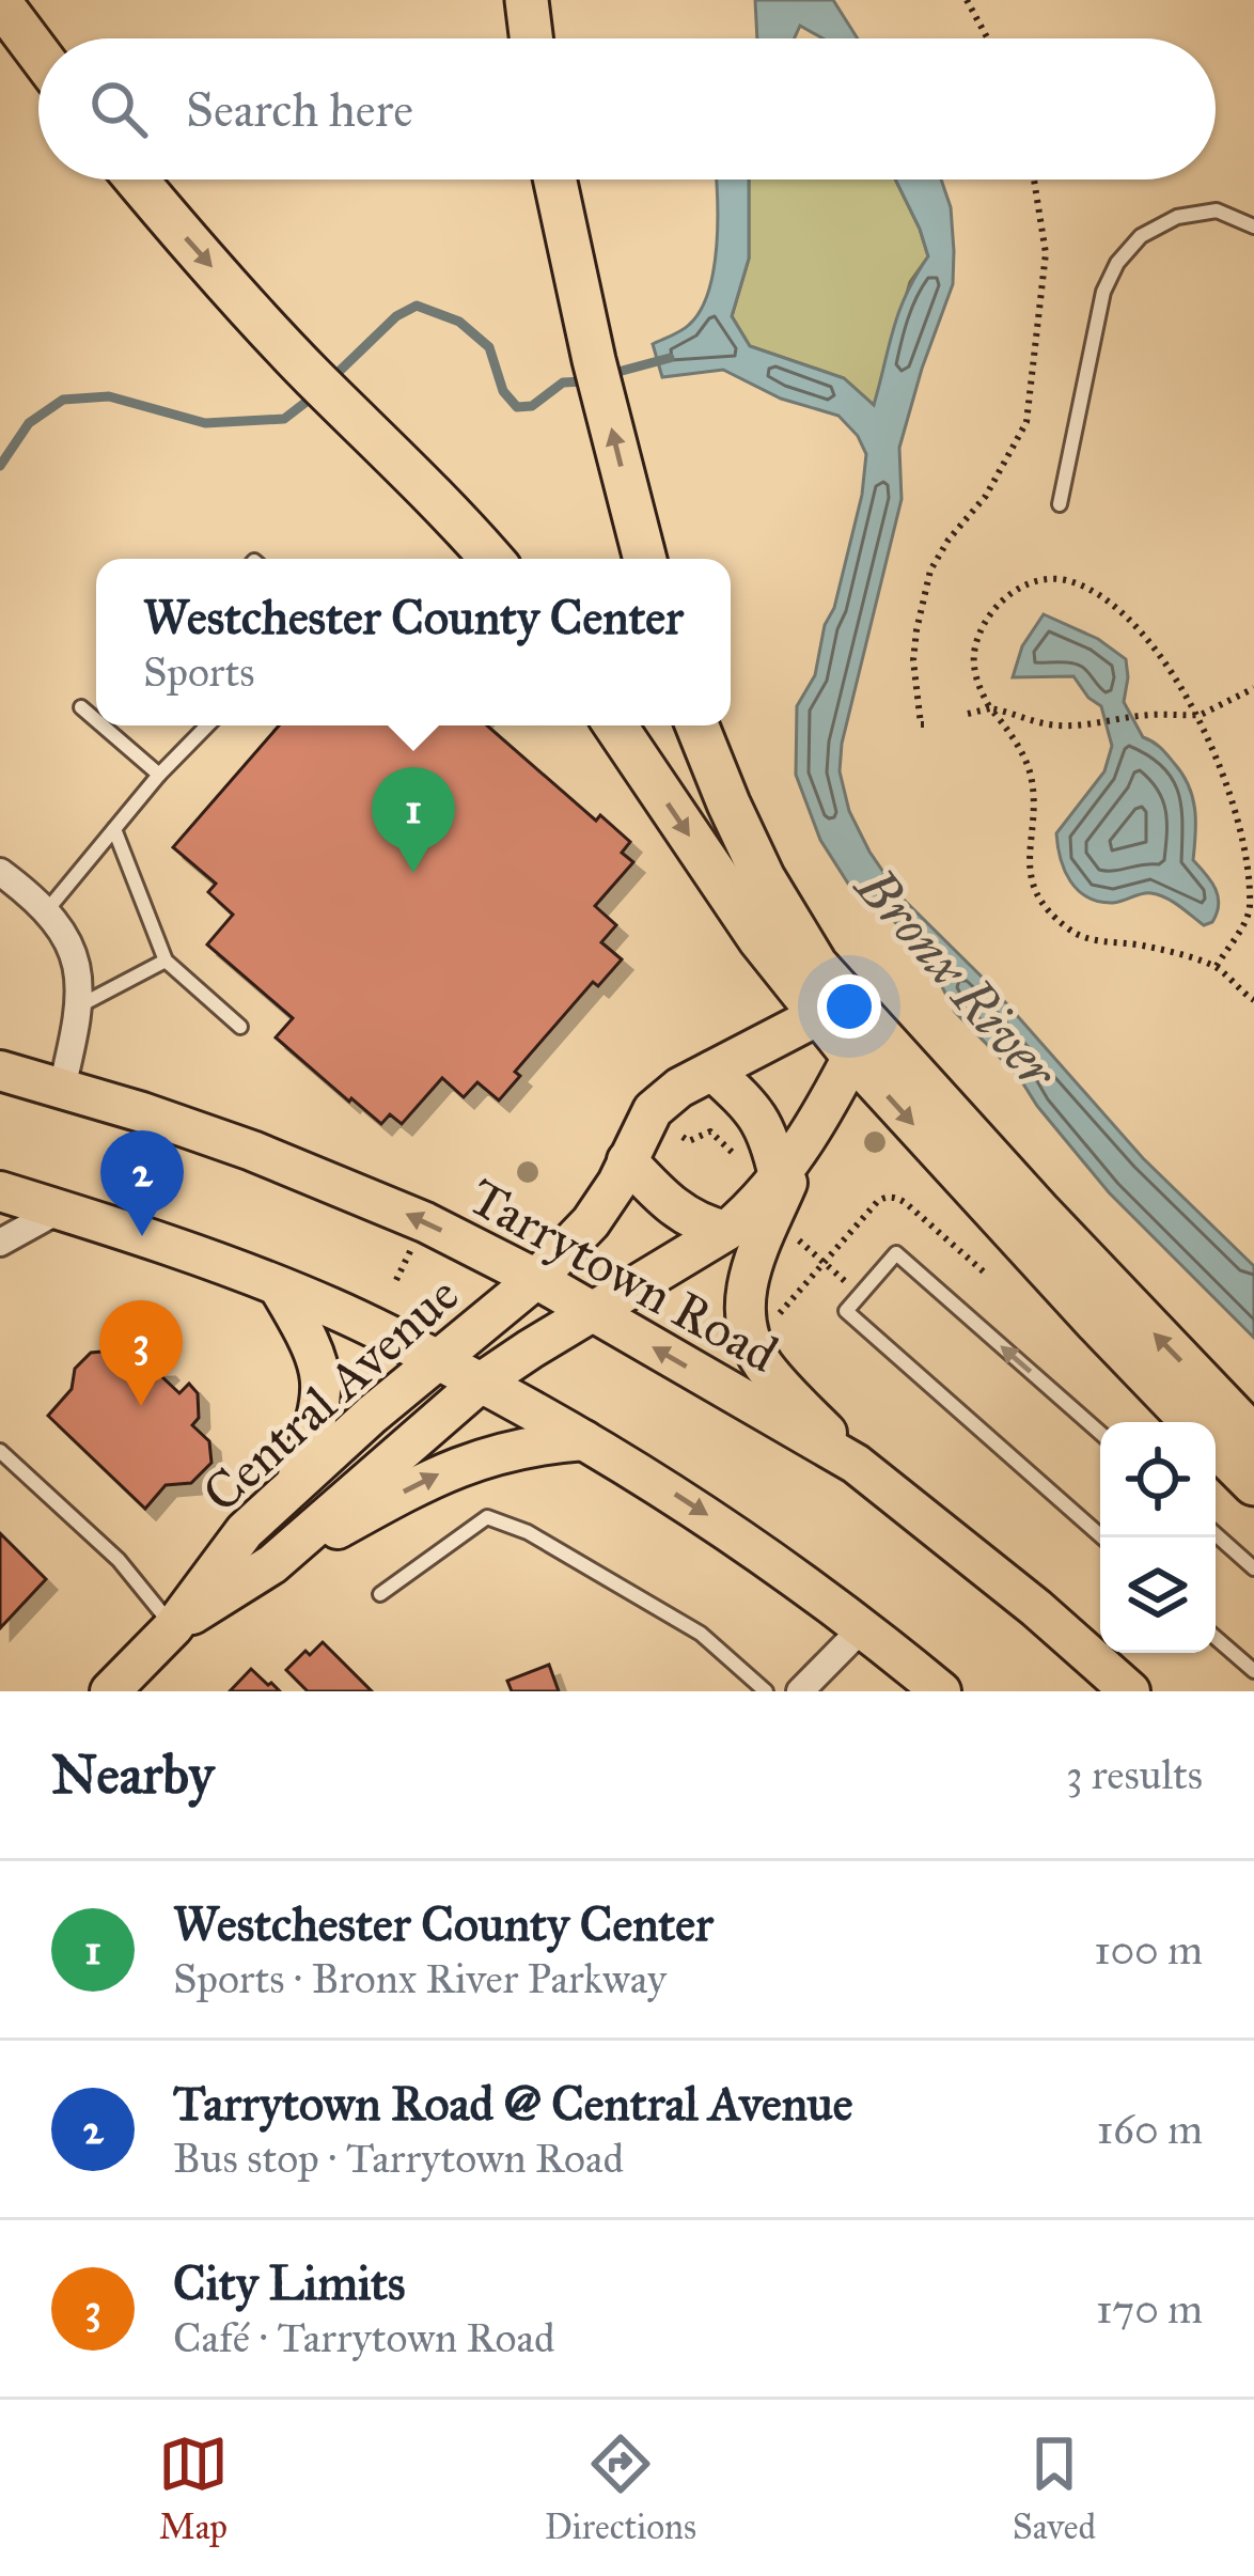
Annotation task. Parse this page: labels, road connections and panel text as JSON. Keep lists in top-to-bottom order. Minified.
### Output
{"streets":{"main road":["Tarrytown Road","Central Avenue"]},"crossings":[["Tarrytown Road","Central Avenue"]],"water":["Bronx River"],"page":{"search":"Search here","popup":["Westchester County Center","Sports"],"pins":["1","2","3"],"heading":["Nearby","3 results"],"list":[{"mark":"1","name":"Westchester County Center","note":"Sports · Bronx River Parkway","value":"100 m"},{"mark":"2","name":"Tarrytown Road @ Central Avenue","note":"Bus stop · Tarrytown Road","value":"160 m"},{"mark":"3","name":"City Limits","note":"Café · Tarrytown Road","value":"170 m"}],"nav":["Map","Directions","Saved"]}}
